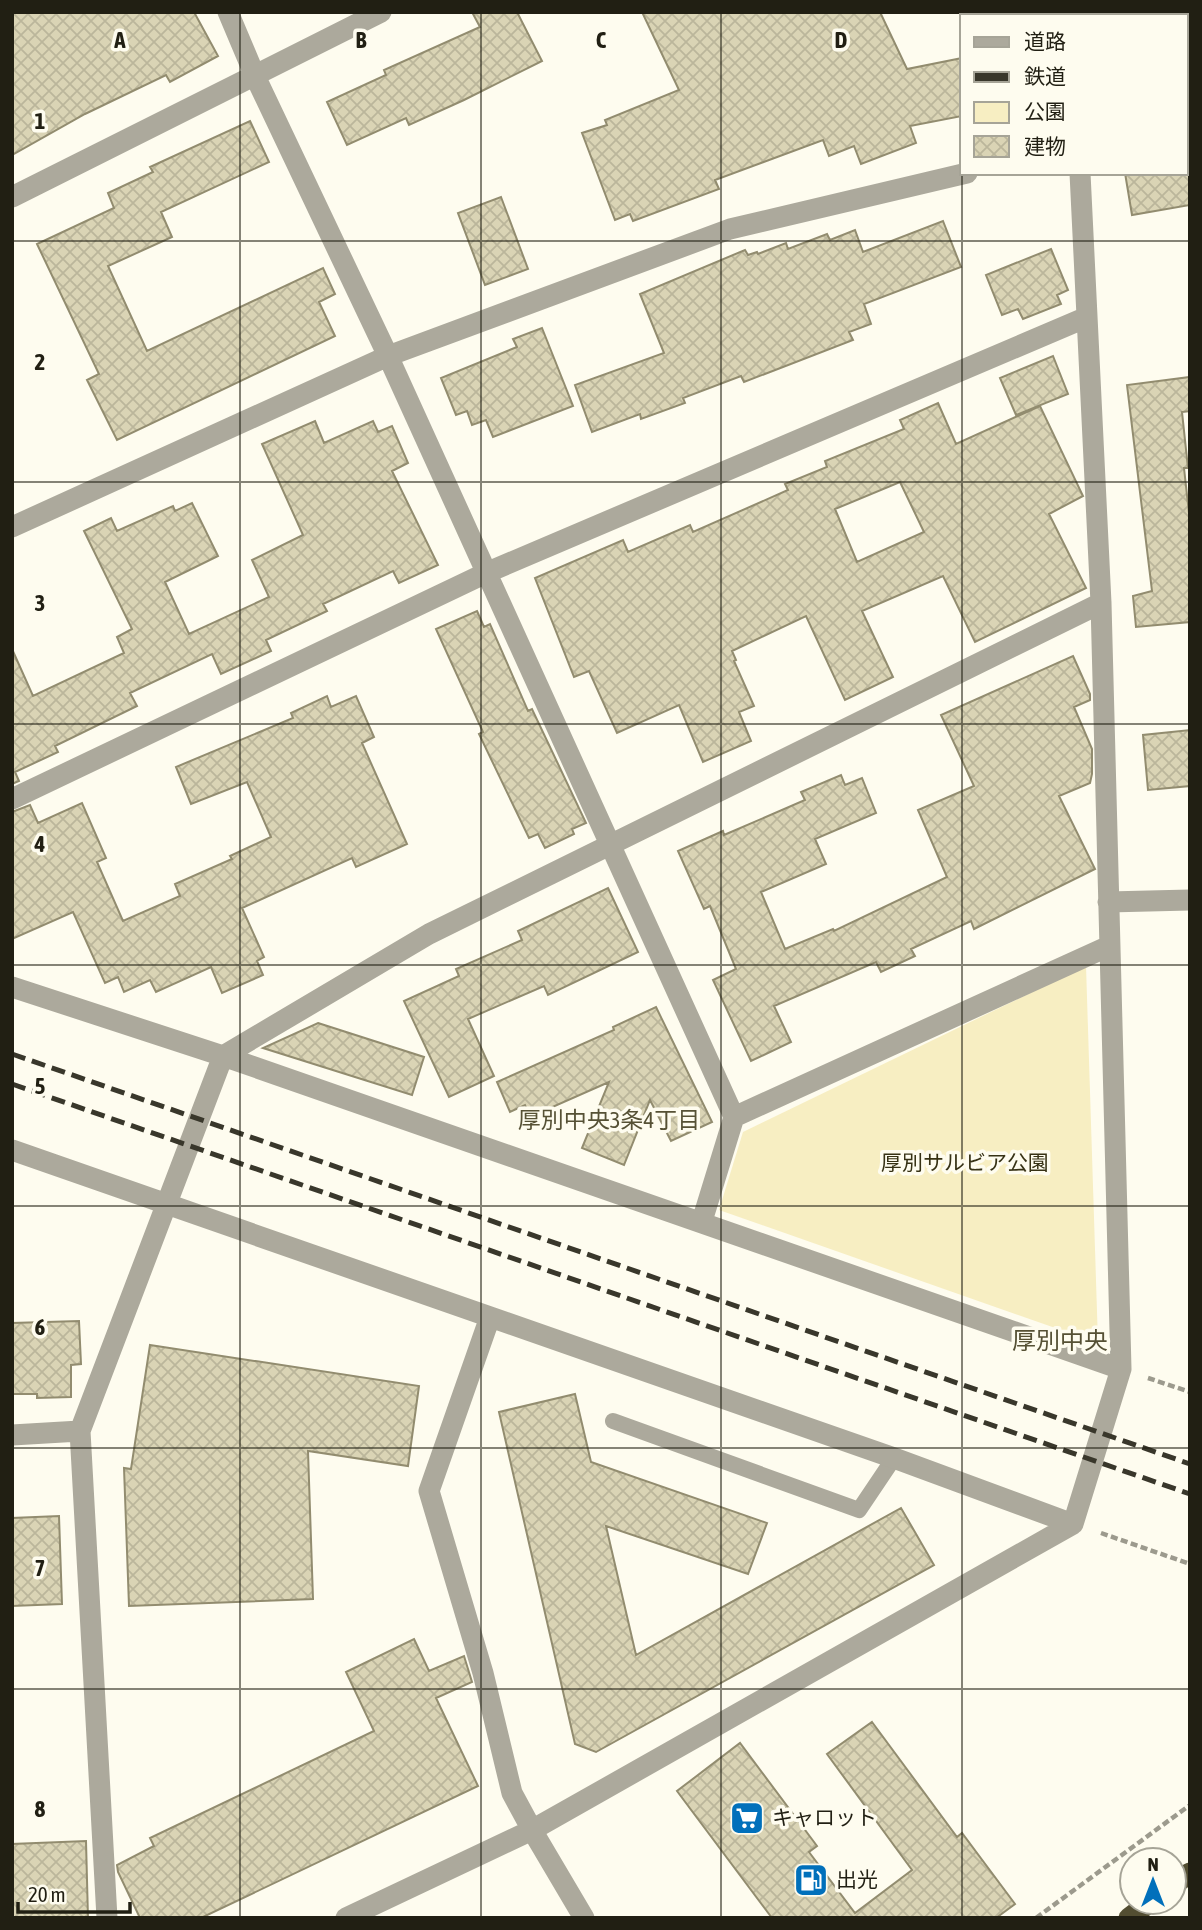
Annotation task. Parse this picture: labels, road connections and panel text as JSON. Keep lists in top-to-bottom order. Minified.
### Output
{"districts":["厚別中央3条4丁目","厚別中央"],"parks":["厚別サルビア公園"],"places":{"supermarket":["キャロット"],"fuel station":["出光"]},"legend":["道路","鉄道","公園","建物"],"scale_bar":"20 m","north":"top","grid":{"columns":["A","B","C","D"],"rows":["1","2","3","4","5","6","7","8"]}}
